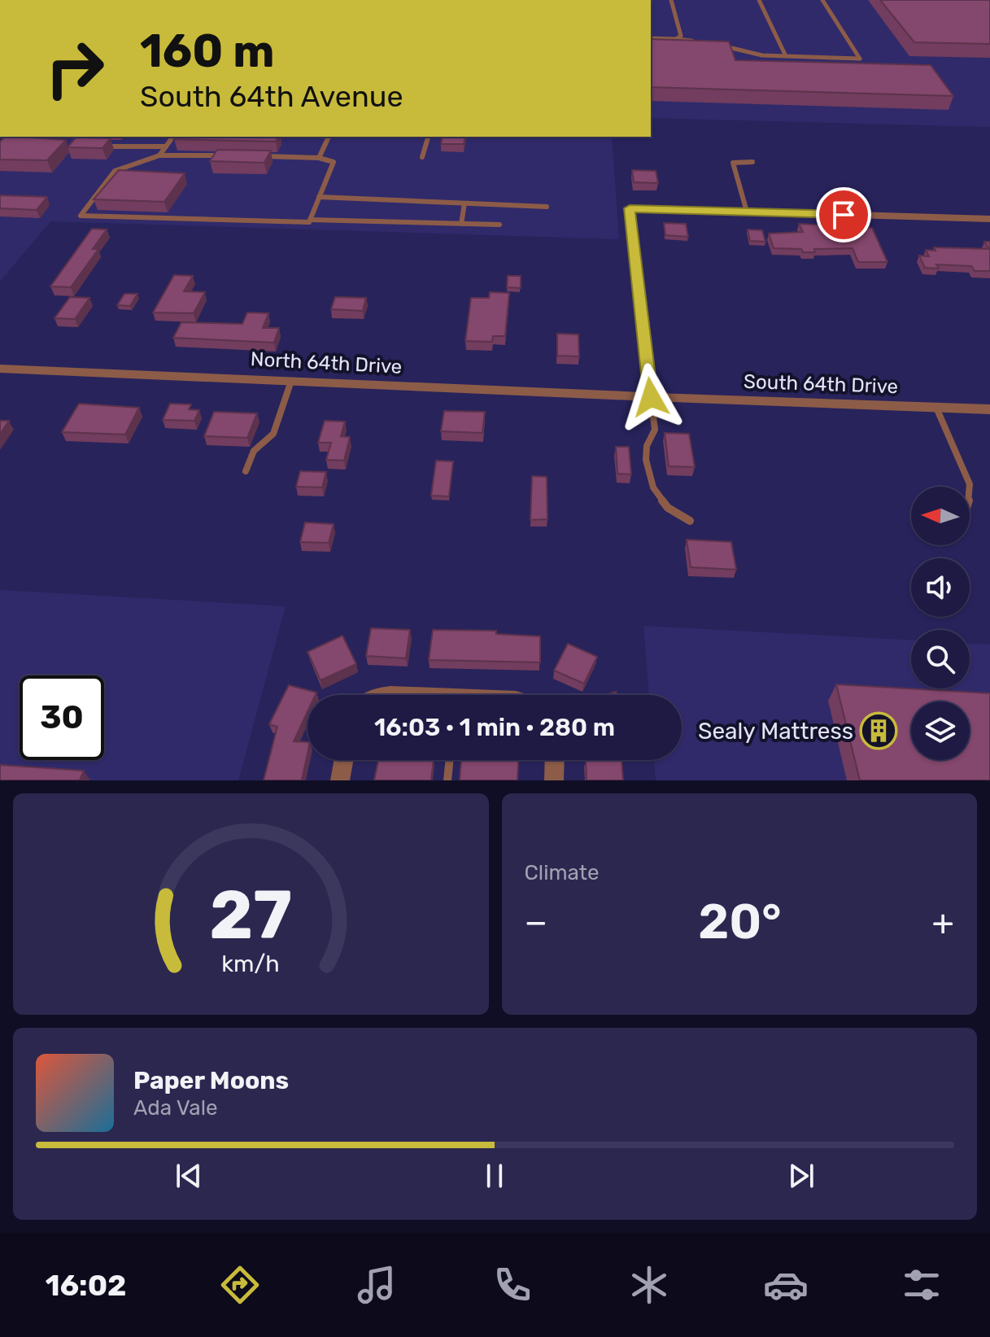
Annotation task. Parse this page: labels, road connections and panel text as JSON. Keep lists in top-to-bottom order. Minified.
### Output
{"streets":{"street":["North 64th Drive","South 64th Drive"]},"crossings":[["North 64th Drive","South 64th Drive"]],"places":{"building":["Sealy Mattress"]},"north":"left","page":{"turn":["160 m","South 64th Avenue"],"limit":"30","trip":"16:03 · 1 min · 280 m","tile":"Climate","heat":["−","20°","+"],"song":["Paper Moons","Ada Vale"],"tabs":"16:02","gauge":["27","km/h"]}}
